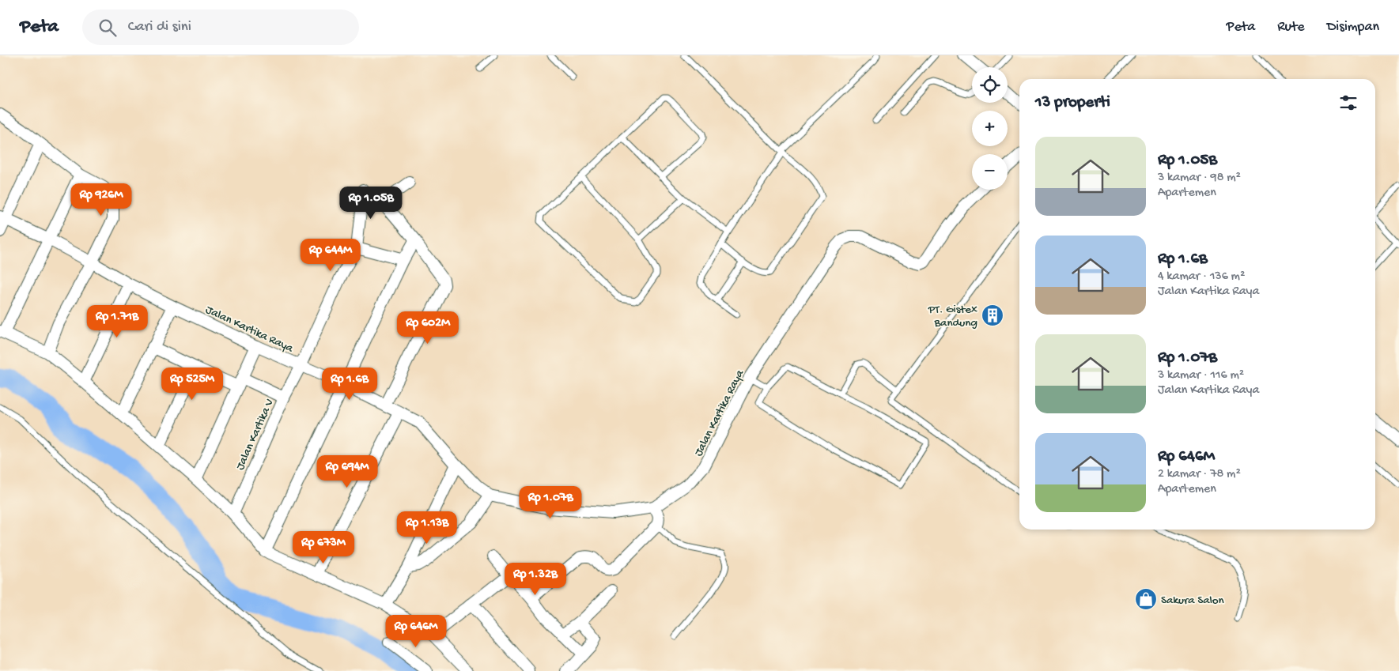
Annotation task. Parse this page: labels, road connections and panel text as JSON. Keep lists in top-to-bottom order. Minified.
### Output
{"streets":{"street":["Jalan Kartika Raya","Jalan Kartika V"]},"crossings":[["Jalan Kartika Raya","Jalan Kartika V"]],"places":{"building":["PT. Gistex Bandung"],"shop":["Sakura Salon"]},"page":{"header":"Peta","search":"Cari di sini","nav":["Peta","Rute","Disimpan"],"map_buttons":["+","−"],"heading":"13 properti","list":[{"name":"Rp 1.05B","note":"3 kamar · 98 m² · Apartemen"},{"name":"Rp 1.6B","note":"4 kamar · 136 m² · Jalan Kartika Raya"},{"name":"Rp 1.07B","note":"3 kamar · 116 m² · Jalan Kartika Raya"},{"name":"Rp 646M","note":"2 kamar · 78 m² · Apartemen"}],"price":["Rp 926M","Rp 1.05B","Rp 644M","Rp 1.71B","Rp 602M","Rp 525M","Rp 1.6B","Rp 694M","Rp 1.07B","Rp 1.13B","Rp 673M","Rp 1.32B","Rp 646M"]}}
